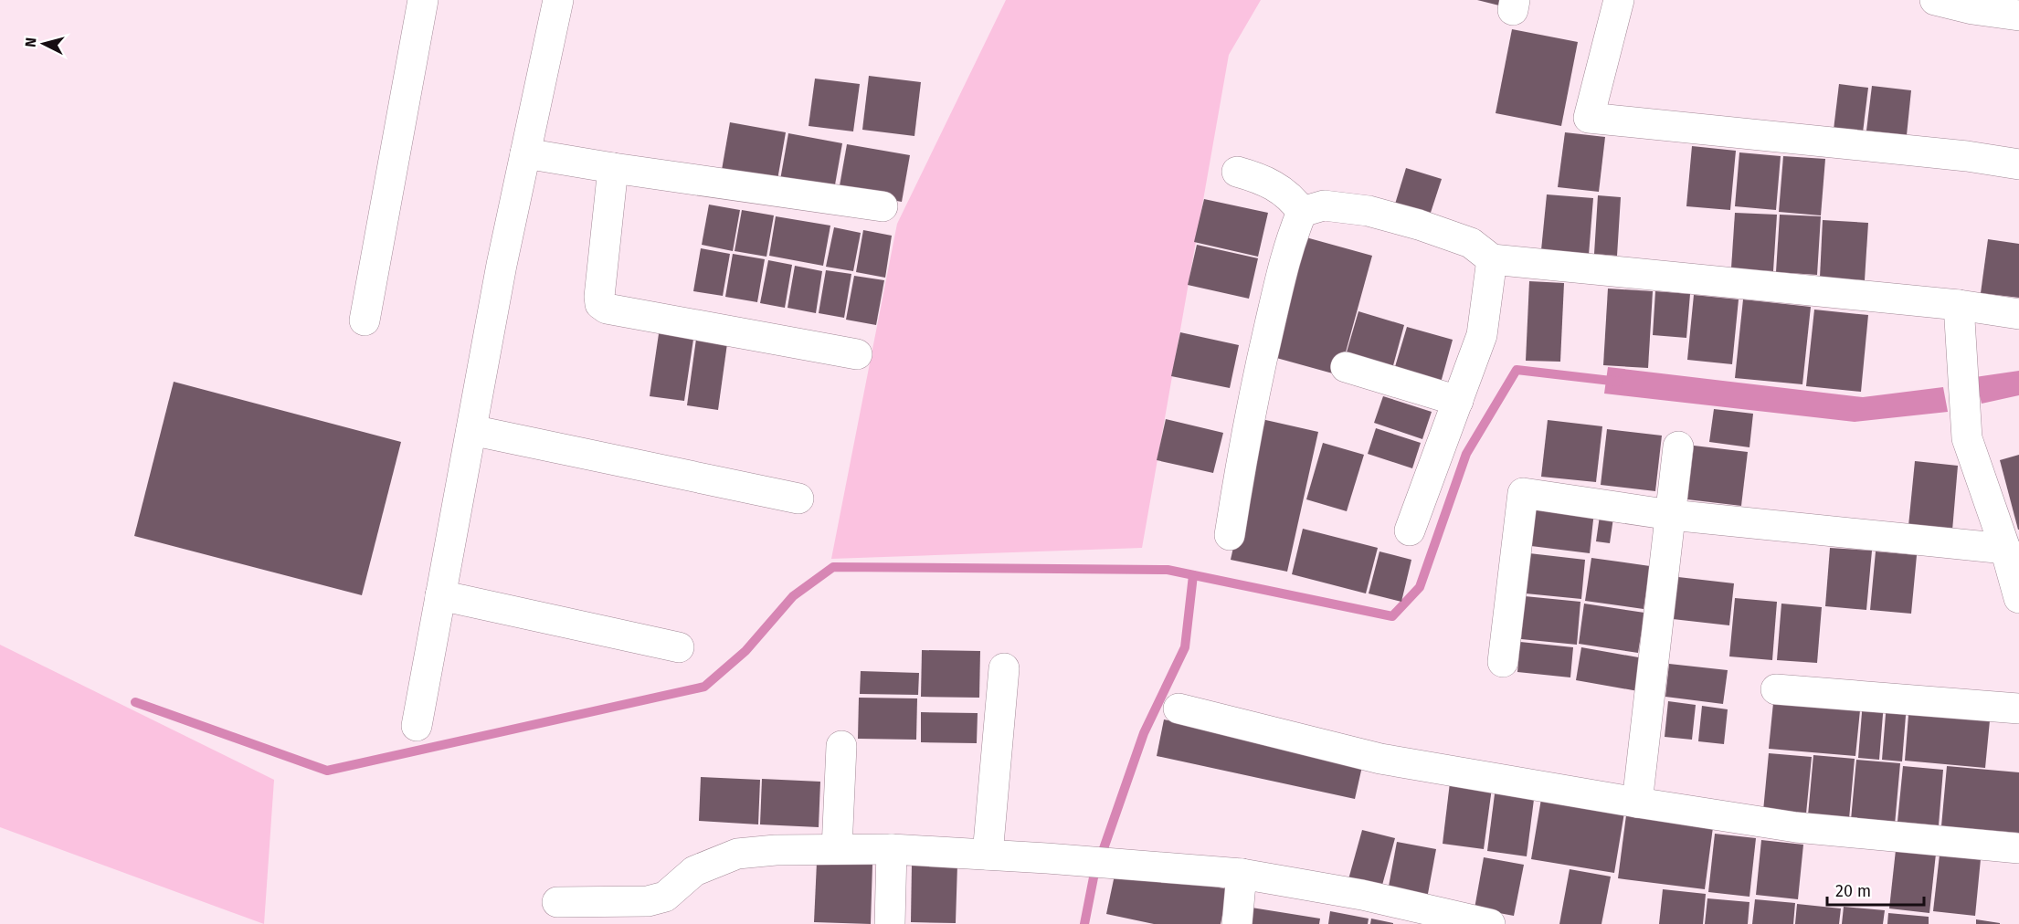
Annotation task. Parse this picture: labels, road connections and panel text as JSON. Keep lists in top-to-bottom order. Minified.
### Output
{"scale_bar":"20 m","north":"left"}
